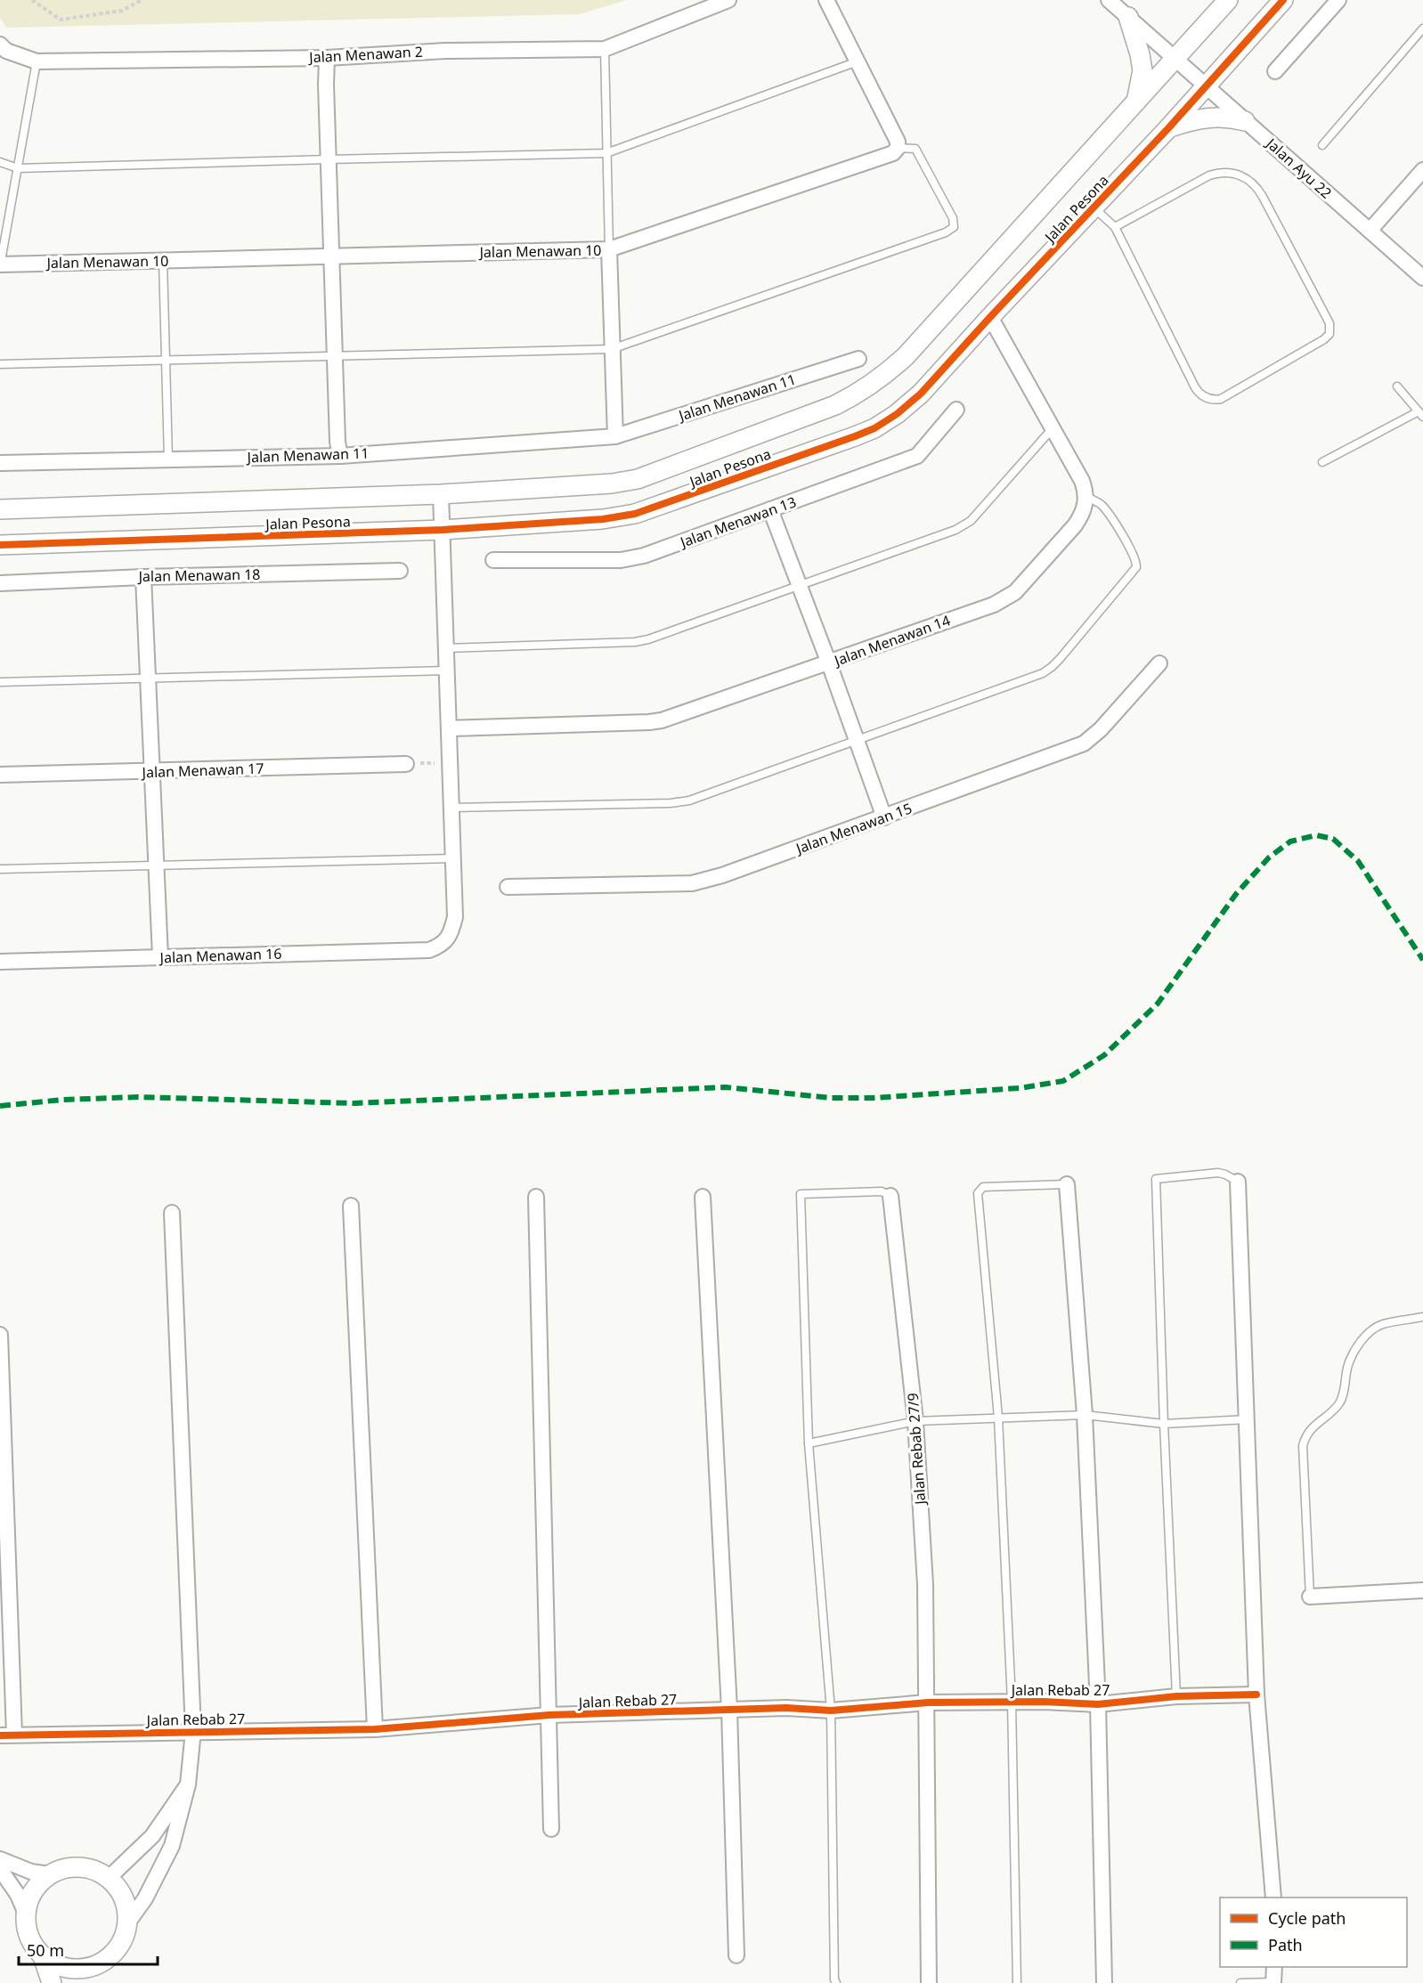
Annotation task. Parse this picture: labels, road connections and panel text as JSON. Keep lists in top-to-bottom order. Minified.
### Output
{"streets":{"street":["Jalan Menawan 2","Jalan Ayu 22","Jalan Pesona","Jalan Menawan 10","Jalan Menawan 11","Jalan Menawan 13","Jalan Menawan 18","Jalan Menawan 14","Jalan Menawan 17","Jalan Menawan 15","Jalan Menawan 16","Jalan Rebab 27/9","Jalan Rebab 27"]},"crossings":[["Jalan Ayu 22","Jalan Pesona"],["Jalan Rebab 27/9","Jalan Rebab 27"]],"legend":["Cycle path","Path"],"scale_bar":"50 m"}
